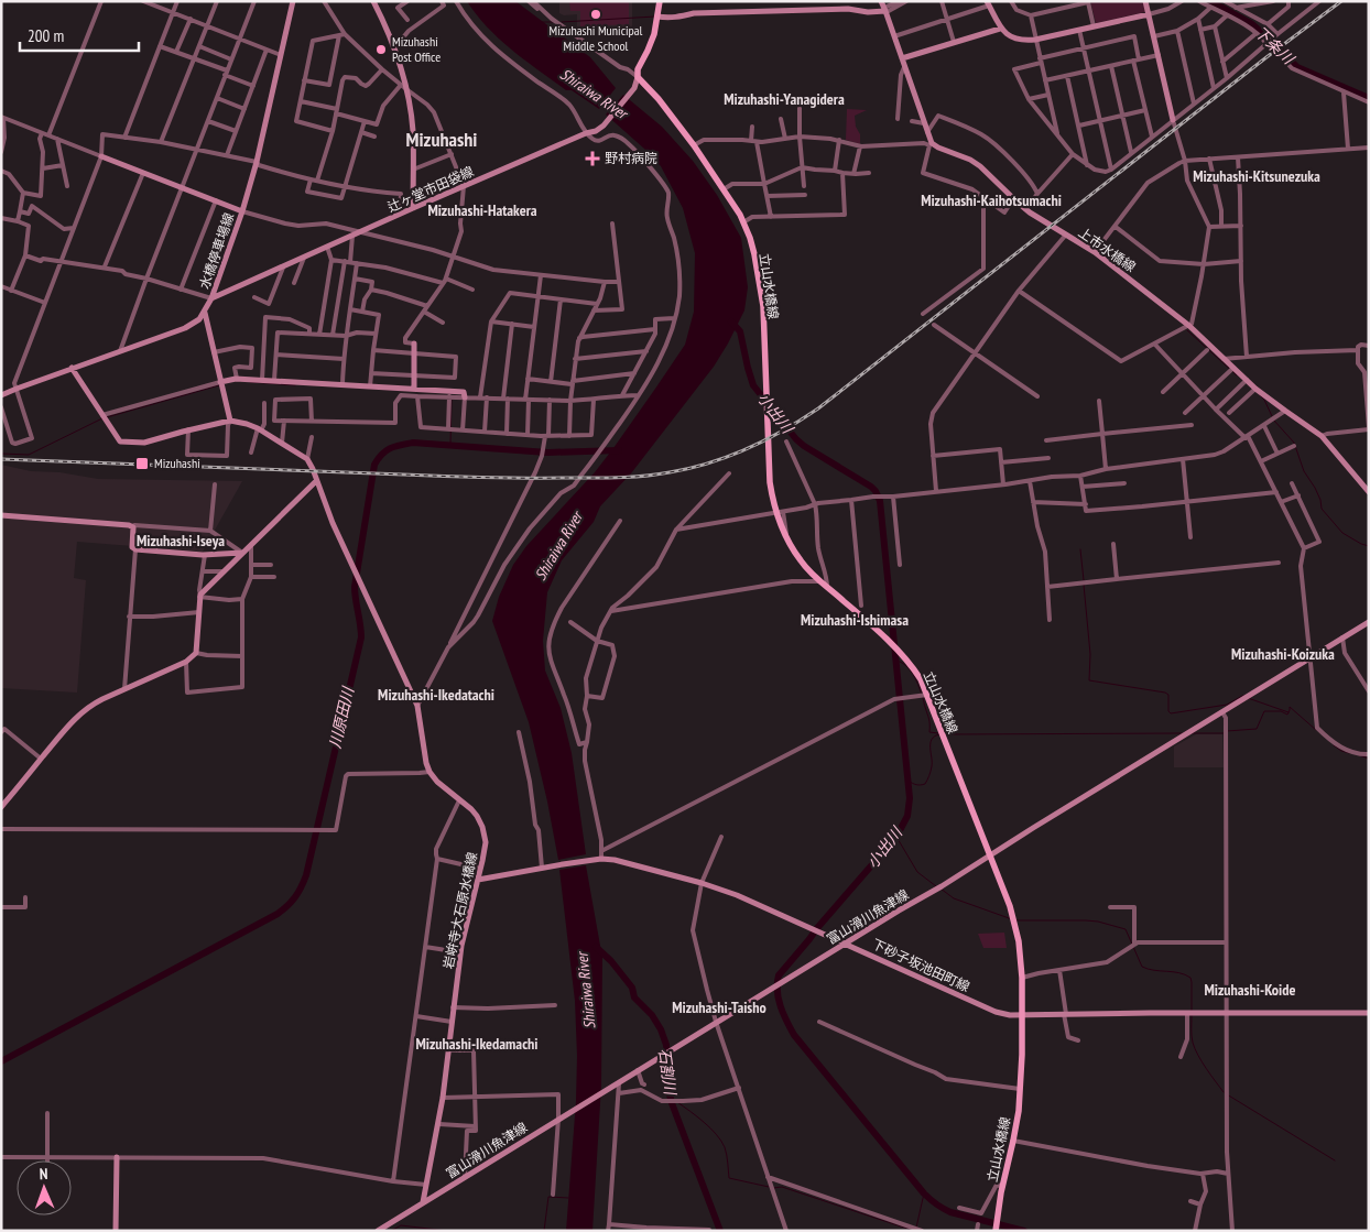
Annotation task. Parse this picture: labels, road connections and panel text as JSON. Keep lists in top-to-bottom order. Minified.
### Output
{"streets":{"main road":["辻ヶ堂市田袋線","上市水橋線","水橋停車場線","立山水橋線","岩峅寺大石原水橋線","富山滑川魚津線","下砂子坂池田町線"]},"crossings":[["辻ヶ堂市田袋線","水橋停車場線"],["辻ヶ堂市田袋線","立山水橋線"],["立山水橋線","富山滑川魚津線"],["立山水橋線","下砂子坂池田町線"],["岩峅寺大石原水橋線","富山滑川魚津線"],["岩峅寺大石原水橋線","下砂子坂池田町線"],["富山滑川魚津線","下砂子坂池田町線"]],"districts":["Mizuhashi-Yanagidera","Mizuhashi","Mizuhashi-Kitsunezuka","Mizuhashi-Kaihotsumachi","Mizuhashi-Hatakera","Mizuhashi-Iseya","Mizuhashi-Ishimasa","Mizuhashi-Koizuka","Mizuhashi-Ikedatachi","Mizuhashi-Koide","Mizuhashi-Taisho","Mizuhashi-Ikedamachi"],"water":["下条川","Shiraiwa River","小出川","川原田川","石割川"],"places":{"other":["Mizuhashi Municipal Middle School","Mizuhashi Post Office"],"health":["野村病院"],"transit":["Mizuhashi"]},"scale_bar":"200 m","north":"top"}
